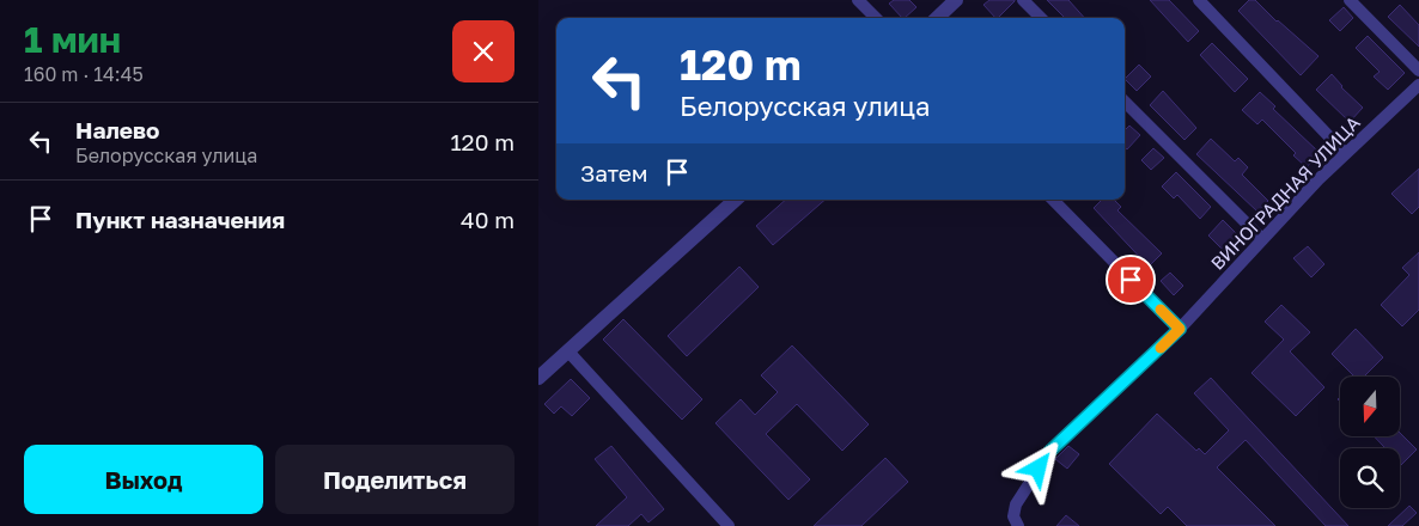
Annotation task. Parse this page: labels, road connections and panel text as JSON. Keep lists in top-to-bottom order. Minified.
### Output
{"streets":{"street":["ВИНОГРАДНАЯ УЛИЦА"]},"north":"bottom","page":{"heading":["1 мин","160 m · 14:45"],"turn":["120 m","Белорусская улица"],"list":[{"name":"Налево","note":"Белорусская улица","value":"120 m"},{"name":"Пункт назначения","value":"40 m"}],"then":"Затем","buttons":["Выход","Поделиться"]}}
